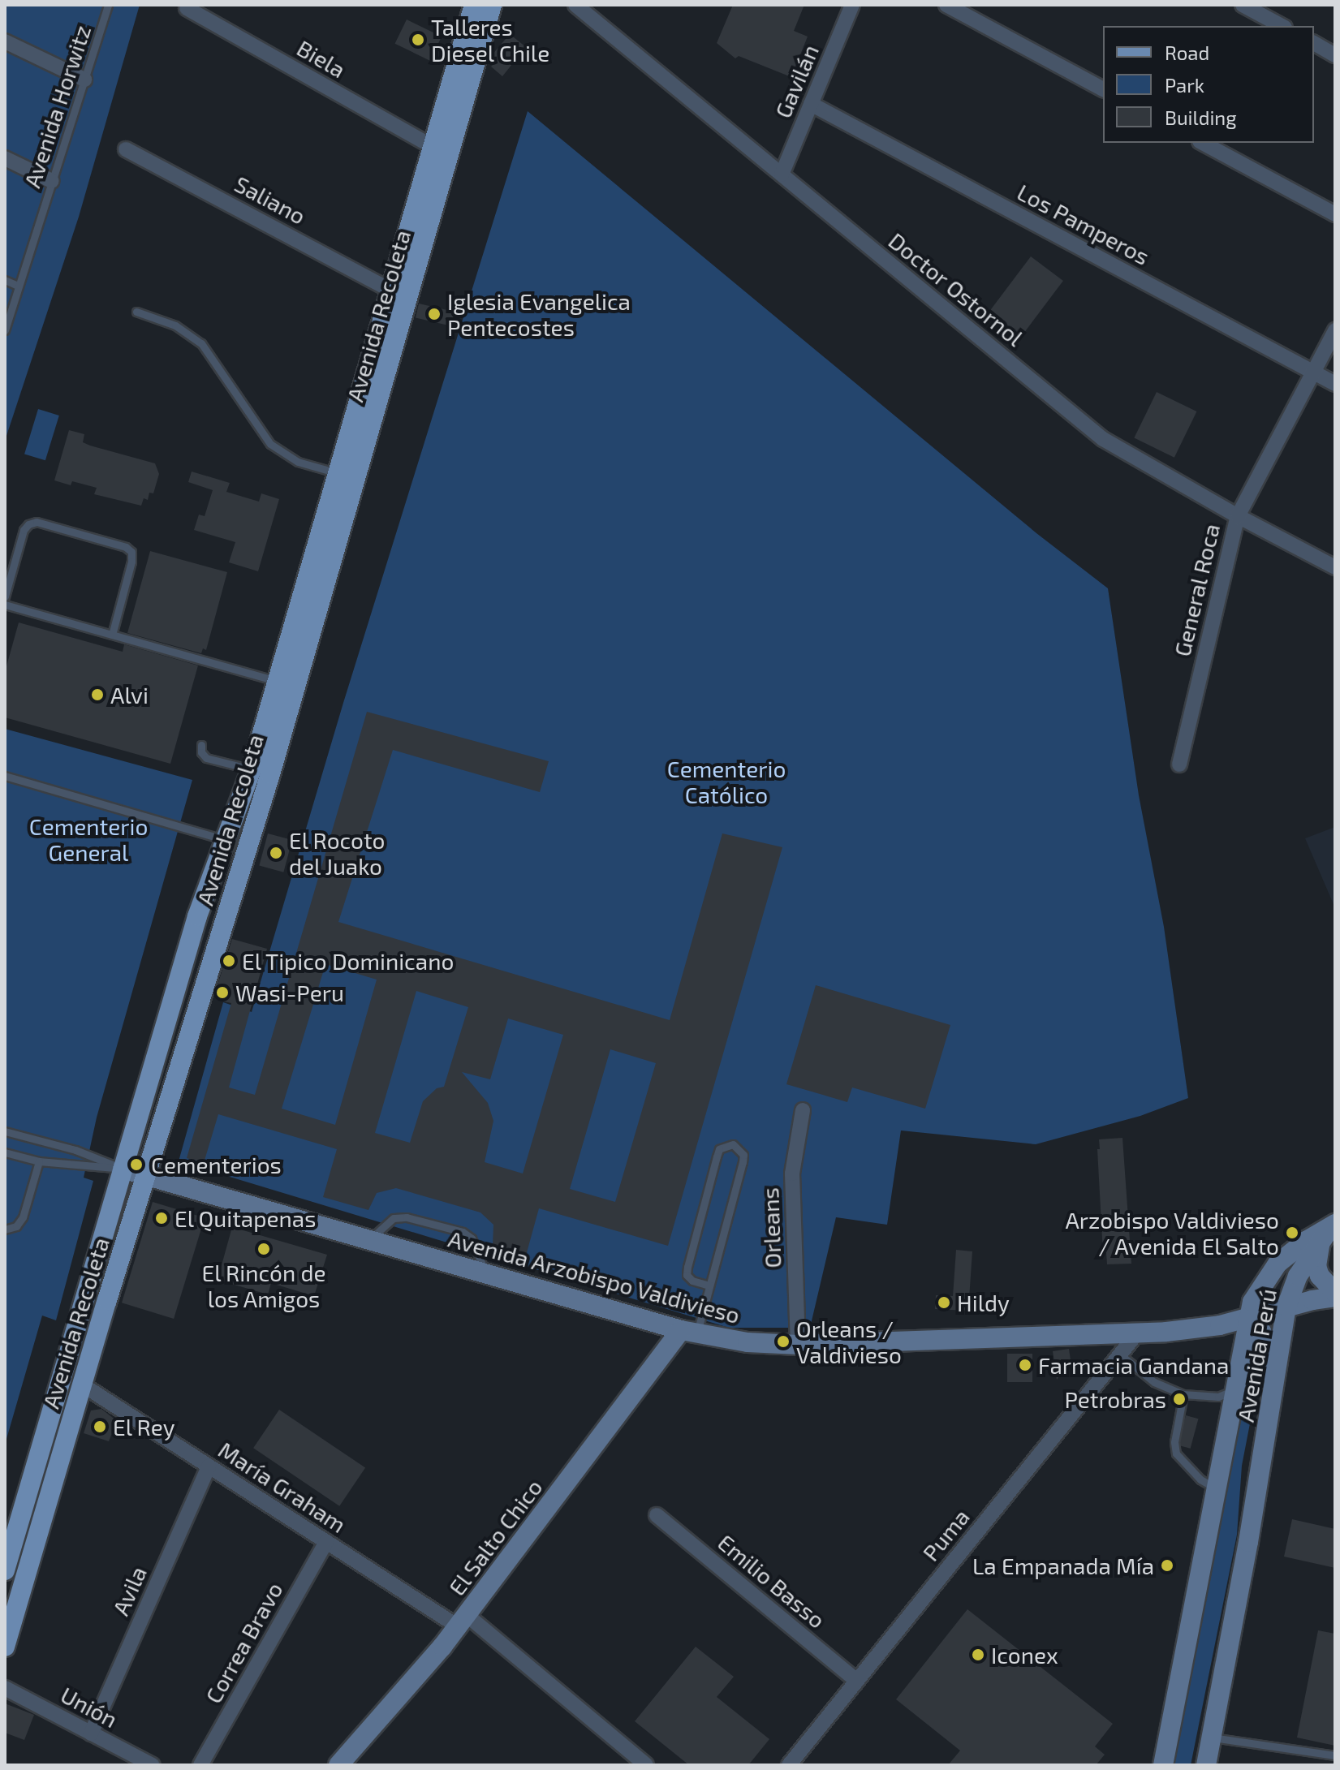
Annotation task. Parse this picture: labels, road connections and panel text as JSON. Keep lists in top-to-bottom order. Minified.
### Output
{"streets":{"main road":["Avenida Recoleta","Avenida Arzobispo Valdivieso","Avenida Perú","El Salto Chico"],"street":["Biela","Gavilán","Saliano","Los Pamperos","Doctor Ostornol","General Roca","Orleans","María Graham","Puma","Emilio Basso","Avila","Correa Bravo","Unión"],"lane":["Avenida Horwitz"]},"crossings":[["Biela","Avenida Recoleta"],["Gavilán","Los Pamperos"],["Gavilán","Doctor Ostornol"],["Saliano","Avenida Recoleta"],["Los Pamperos","General Roca"],["Doctor Ostornol","General Roca"],["Avenida Recoleta","Avenida Arzobispo Valdivieso"],["Avenida Recoleta","María Graham"],["Orleans","Avenida Arzobispo Valdivieso"],["Avenida Arzobispo Valdivieso","Avenida Perú"],["Avenida Arzobispo Valdivieso","Puma"],["Avenida Arzobispo Valdivieso","El Salto Chico"],["María Graham","El Salto Chico"],["María Graham","Avila"],["María Graham","Correa Bravo"],["Puma","Emilio Basso"],["Avila","Unión"]],"parks":["Cementerio Católico","Cementerio General"],"places":["Talleres Diesel Chile","Iglesia Evangelica Pentecostes","Alvi","El Rocoto del Juako","El Tipico Dominicano","Wasi-Peru","Cementerios","El Quitapenas","Arzobispo Valdivieso / Avenida El Salto","El Rincón de los Amigos","Hildy","Orleans / Valdivieso","Farmacia Gandana","Petrobras","El Rey","La Empanada Mía","Iconex"],"legend":["Road","Park","Building"]}
